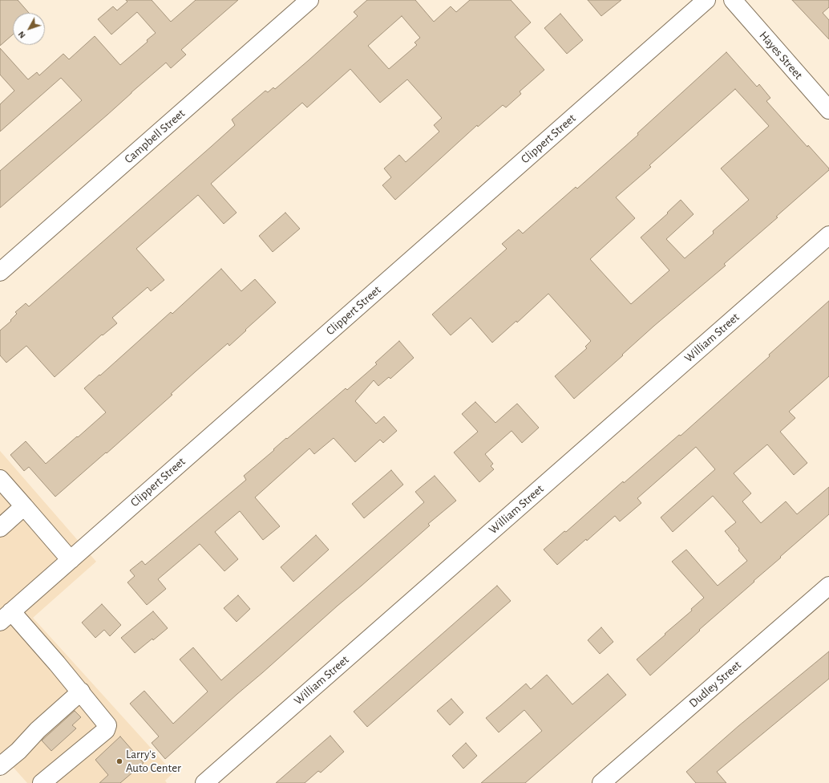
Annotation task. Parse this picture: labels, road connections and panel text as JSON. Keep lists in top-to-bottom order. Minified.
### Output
{"streets":{"street":["Hayes Street","Campbell Street","Clippert Street","William Street","Dudley Street"]},"places":["Larry's Auto Center"],"north":"bottom left"}
